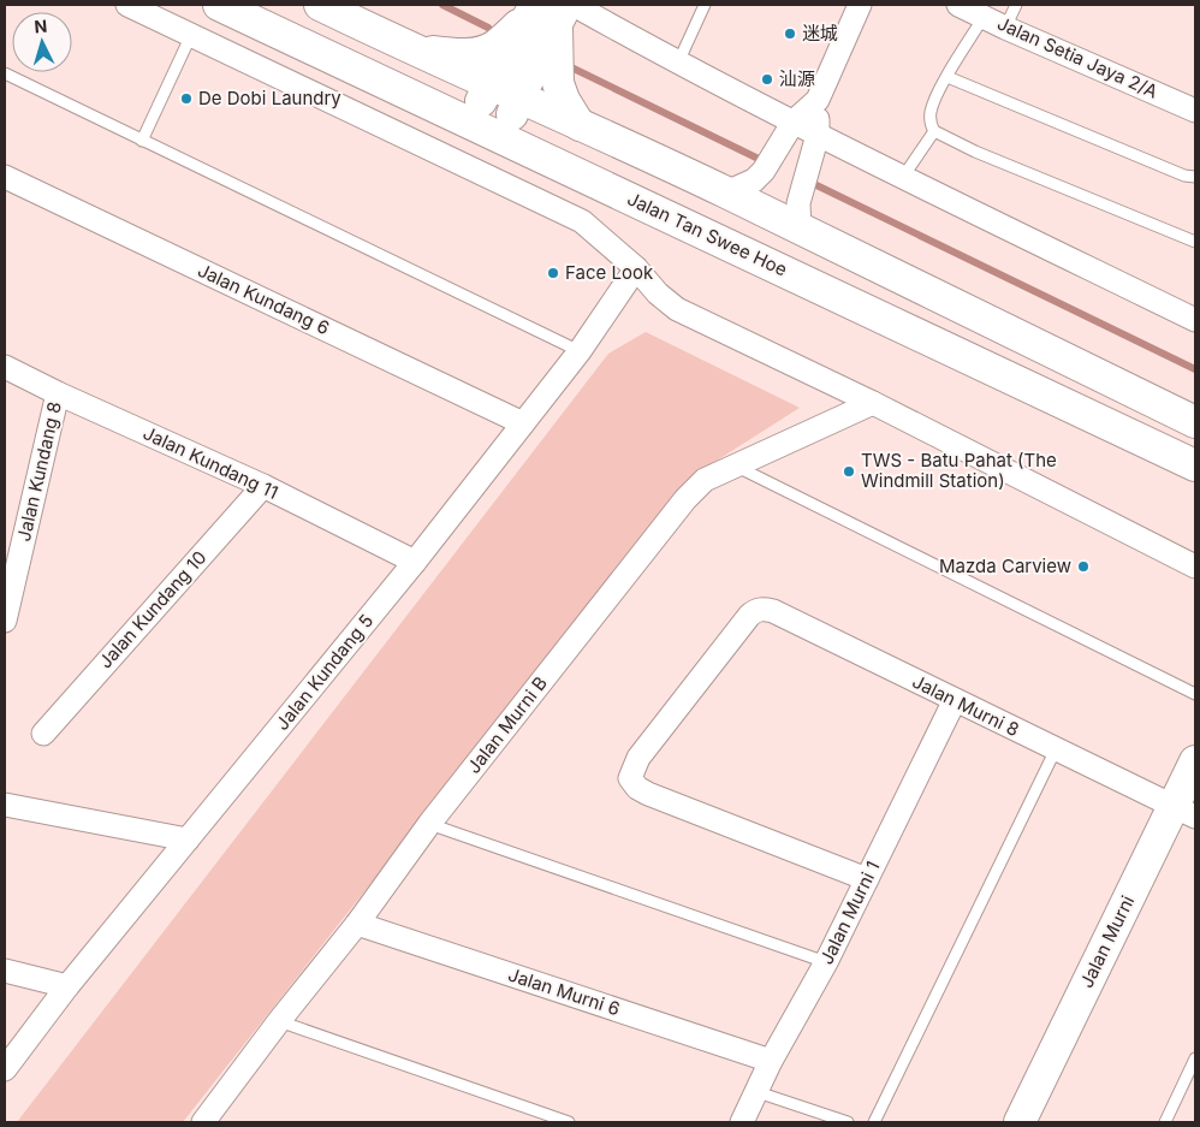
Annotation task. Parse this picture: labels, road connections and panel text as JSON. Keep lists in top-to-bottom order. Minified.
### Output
{"streets":{"main road":["Jalan Tan Swee Hoe","Jalan Murni"],"street":["Jalan Setia Jaya 2/A","Jalan Kundang 6","Jalan Kundang 11","Jalan Kundang 8","Jalan Kundang 10","Jalan Kundang 5","Jalan Murni 8","Jalan Murni B","Jalan Murni 1","Jalan Murni 6"]},"crossings":[["Jalan Kundang 6","Jalan Kundang 5"],["Jalan Kundang 11","Jalan Kundang 8"],["Jalan Kundang 11","Jalan Kundang 10"],["Jalan Kundang 11","Jalan Kundang 5"],["Jalan Murni 8","Jalan Murni 1"],["Jalan Murni 8","Jalan Murni"],["Jalan Murni B","Jalan Murni 6"],["Jalan Murni 1","Jalan Murni 6"]],"places":["迷城","汕源","De Dobi Laundry","Face Look","TWS - Batu Pahat (The Windmill Station)","Mazda Carview"],"north":"top"}
